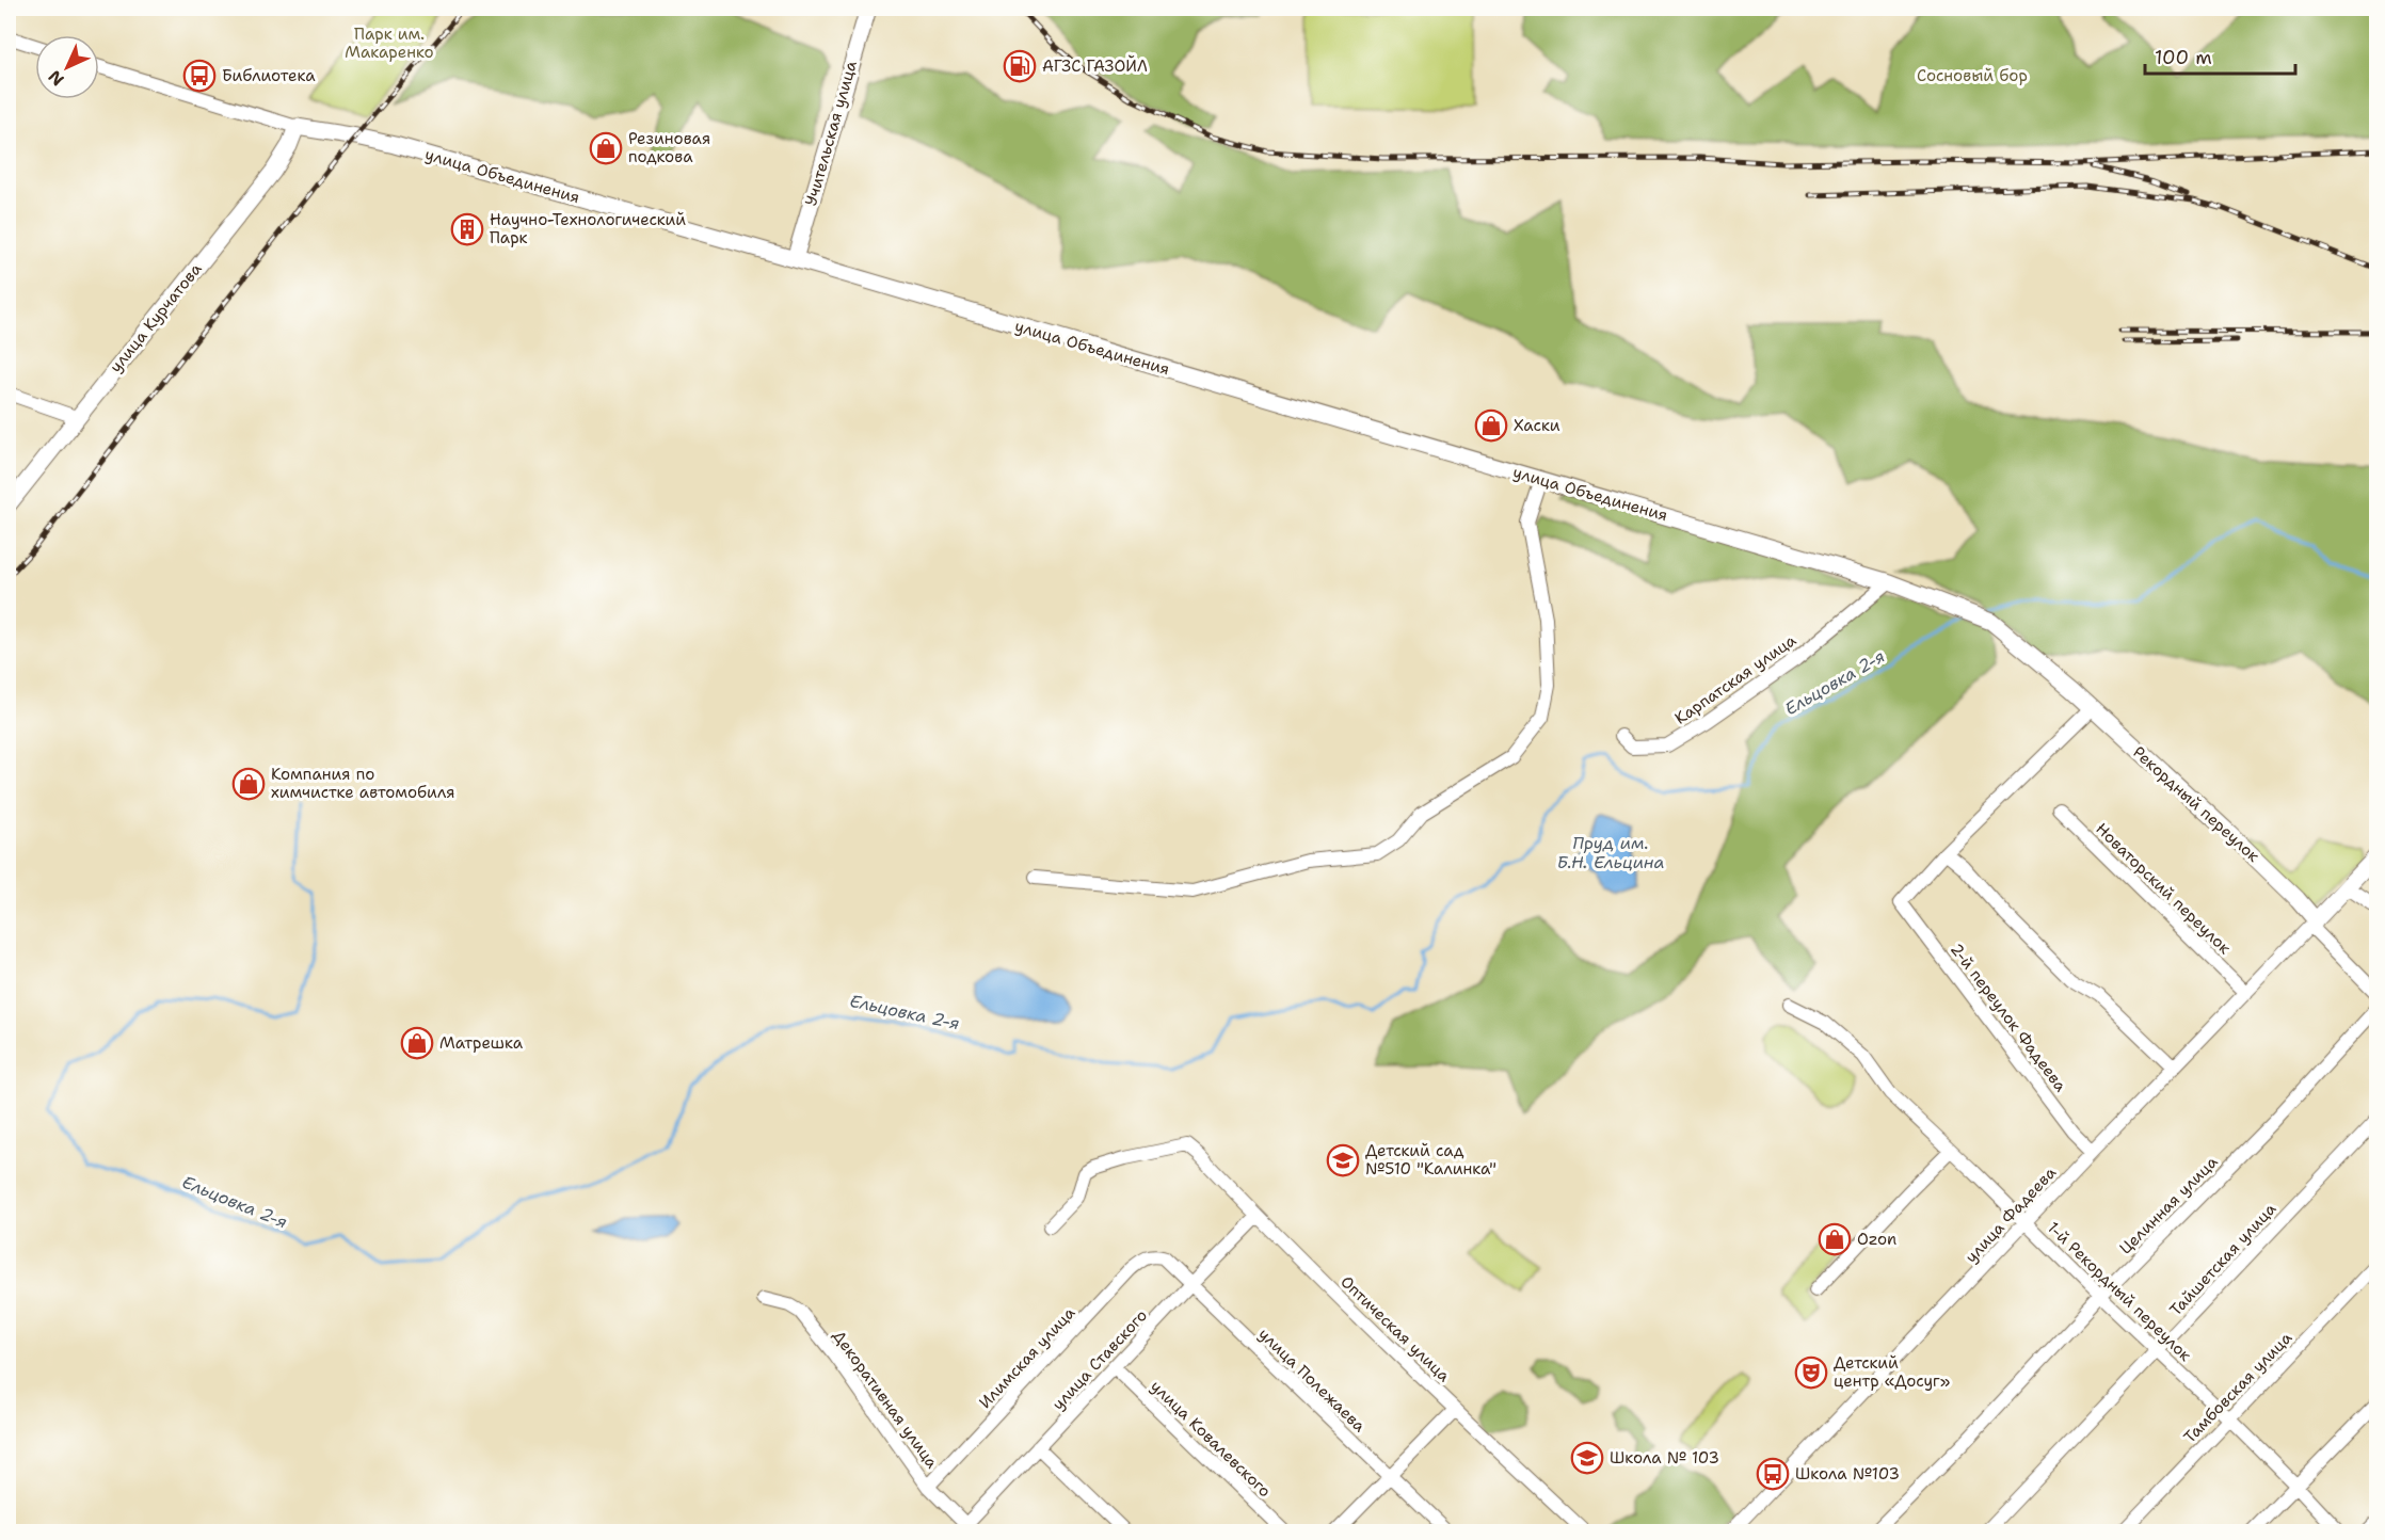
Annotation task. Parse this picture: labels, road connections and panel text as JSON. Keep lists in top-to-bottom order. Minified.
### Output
{"streets":{"main road":["Учительская улица","улица Объединения","улица Курчатова","Рекордный переулок"],"street":["Карпатская улица","Новаторский переулок","2-й переулок Фадеева","Целинная улица","улица Фадеева","Тайшетская улица","1-й Рекордный переулок","Оптическая улица","Илимская улица","улица Ставского","улица Полежаева","Тамбовская улица","Декоративная улица","улица Ковалевского"]},"crossings":[["Учительская улица","улица Объединения"],["улица Объединения","улица Курчатова"],["улица Объединения","Карпатская улица"],["улица Объединения","Рекордный переулок"],["Рекордный переулок","улица Фадеева"],["Новаторский переулок","улица Фадеева"],["2-й переулок Фадеева","улица Фадеева"],["Целинная улица","1-й Рекордный переулок"],["улица Фадеева","1-й Рекордный переулок"],["Тайшетская улица","1-й Рекордный переулок"],["1-й Рекордный переулок","Тамбовская улица"],["Оптическая улица","улица Ставского"],["Илимская улица","улица Полежаева"],["Илимская улица","Декоративная улица"],["улица Ставского","улица Полежаева"],["улица Ставского","Декоративная улица"],["улица Ставского","улица Ковалевского"]],"water":["Ельцовка 2-я","Пруд им. Б.Н. Ельцина"],"parks":["Парк им. Макаренко","Сосновый бор"],"places":{"fuel station":["АГЗС ГАЗОЙЛ"],"bus stop":["Библиотека","Школа №103"],"shop":["Резиновая подкова","Хаски","Компания по химчистке автомобиля","Матрешка","Ozon"],"building":["Научно-Технологический Парк"],"school or university":["Детский сад №510 \"Калинка\"","Школа № 103"],"theatre":["Детский центр «Досуг»"]},"scale_bar":"100 m","north":"bottom left"}
